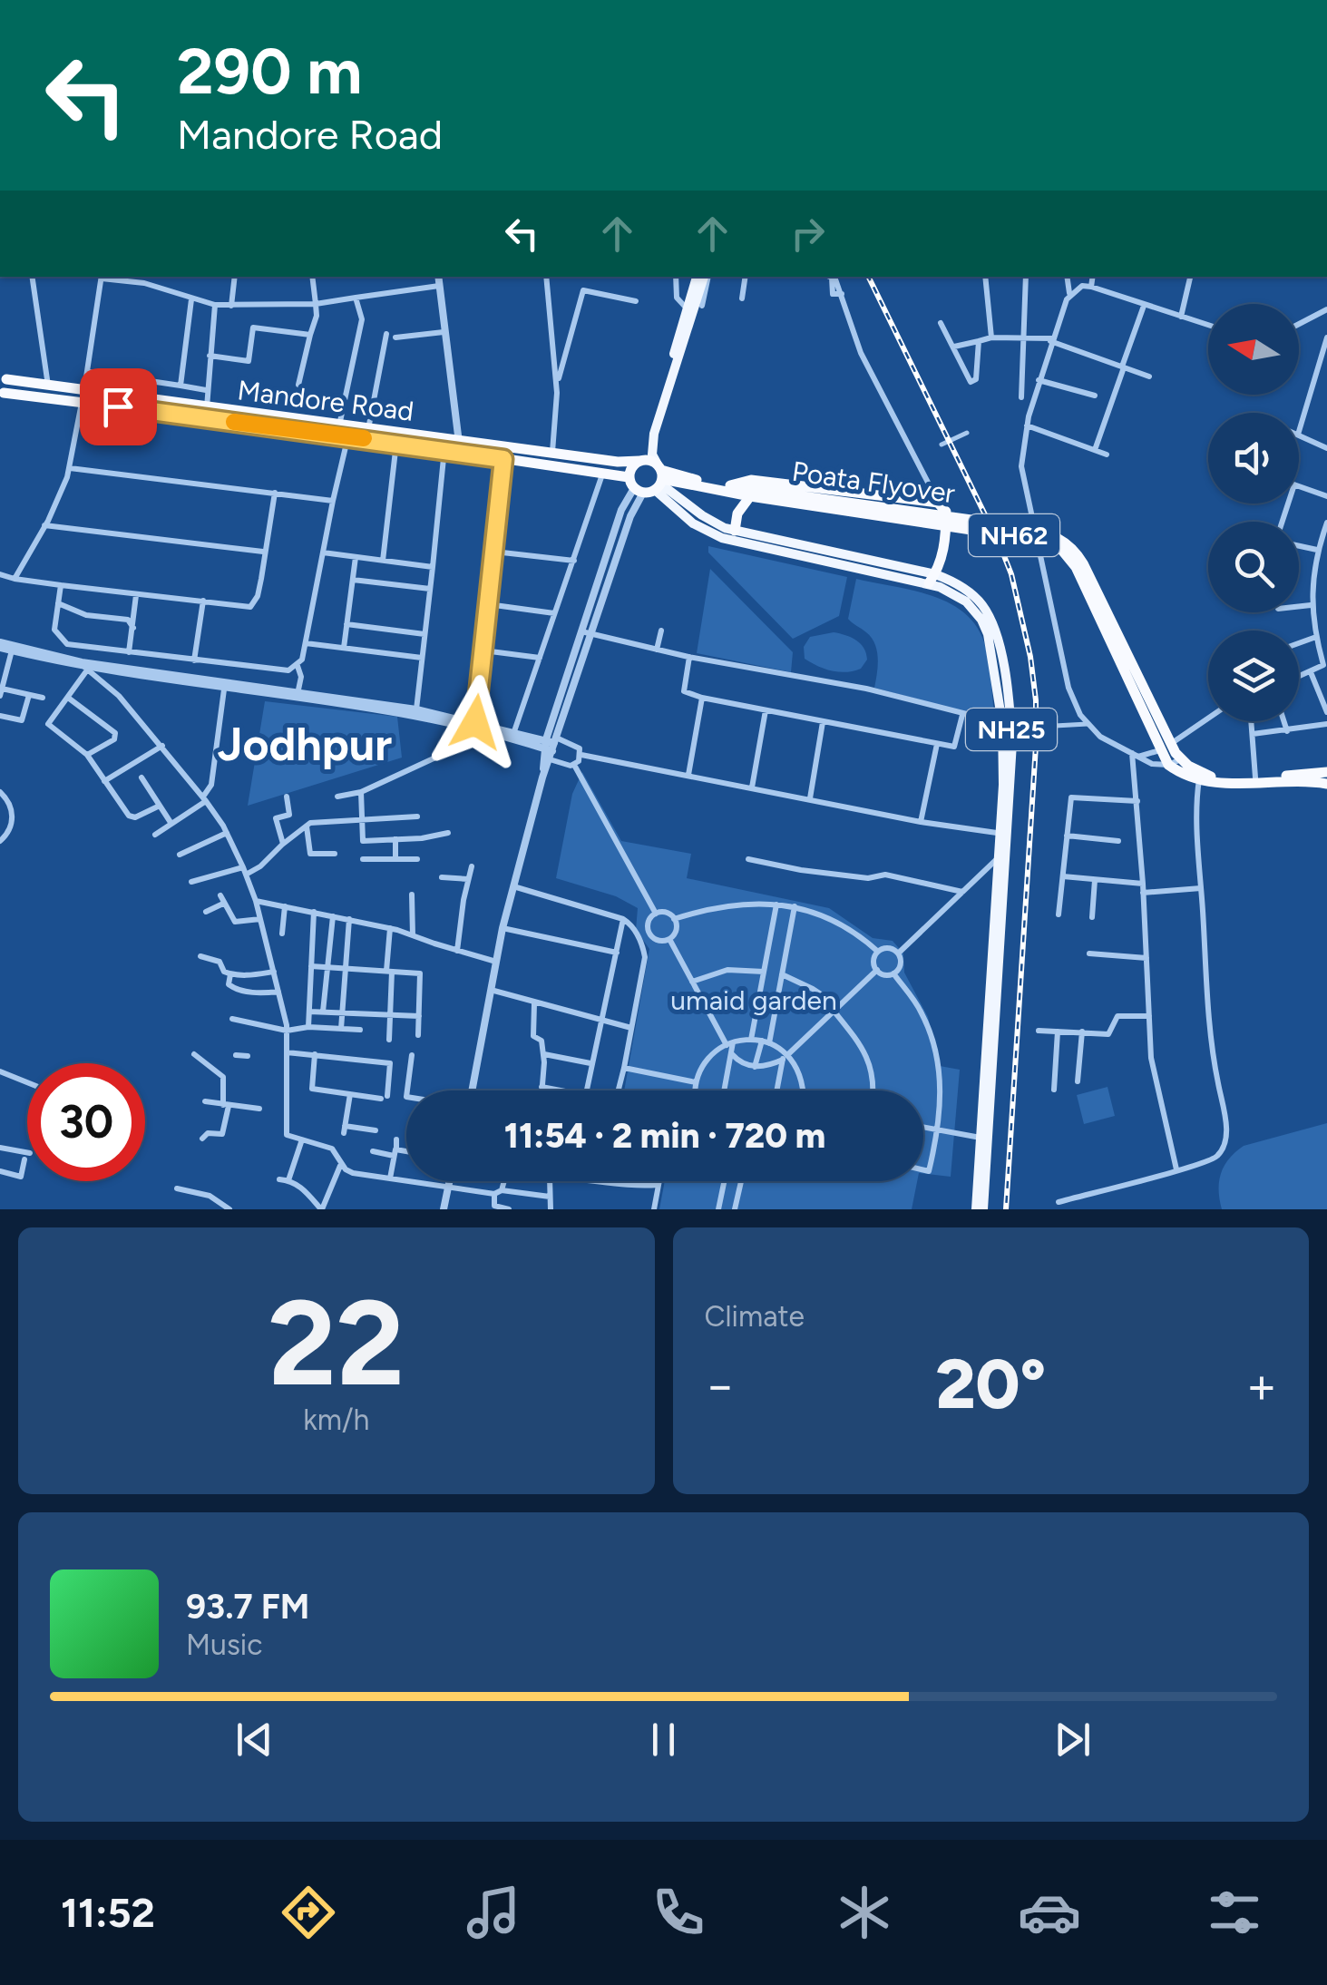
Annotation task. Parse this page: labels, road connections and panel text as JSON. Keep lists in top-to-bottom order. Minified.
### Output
{"streets":{"highway":["Mandore Road","Poata Flyover","NH62"],"main road":["NH25"]},"crossings":[["Mandore Road","NH62"],["Mandore Road","NH25"],["Poata Flyover","NH62"],["NH62","NH25"]],"districts":["Jodhpur"],"parks":["umaid garden"],"north":"left","page":{"turn":["290 m","Mandore Road"],"limit":"30","trip":"11:54 · 2 min · 720 m","tile":[["22","km/h"],"Climate"],"heat":["−","20°","+"],"song":["93.7 FM","Music"],"tabs":"11:52"}}
